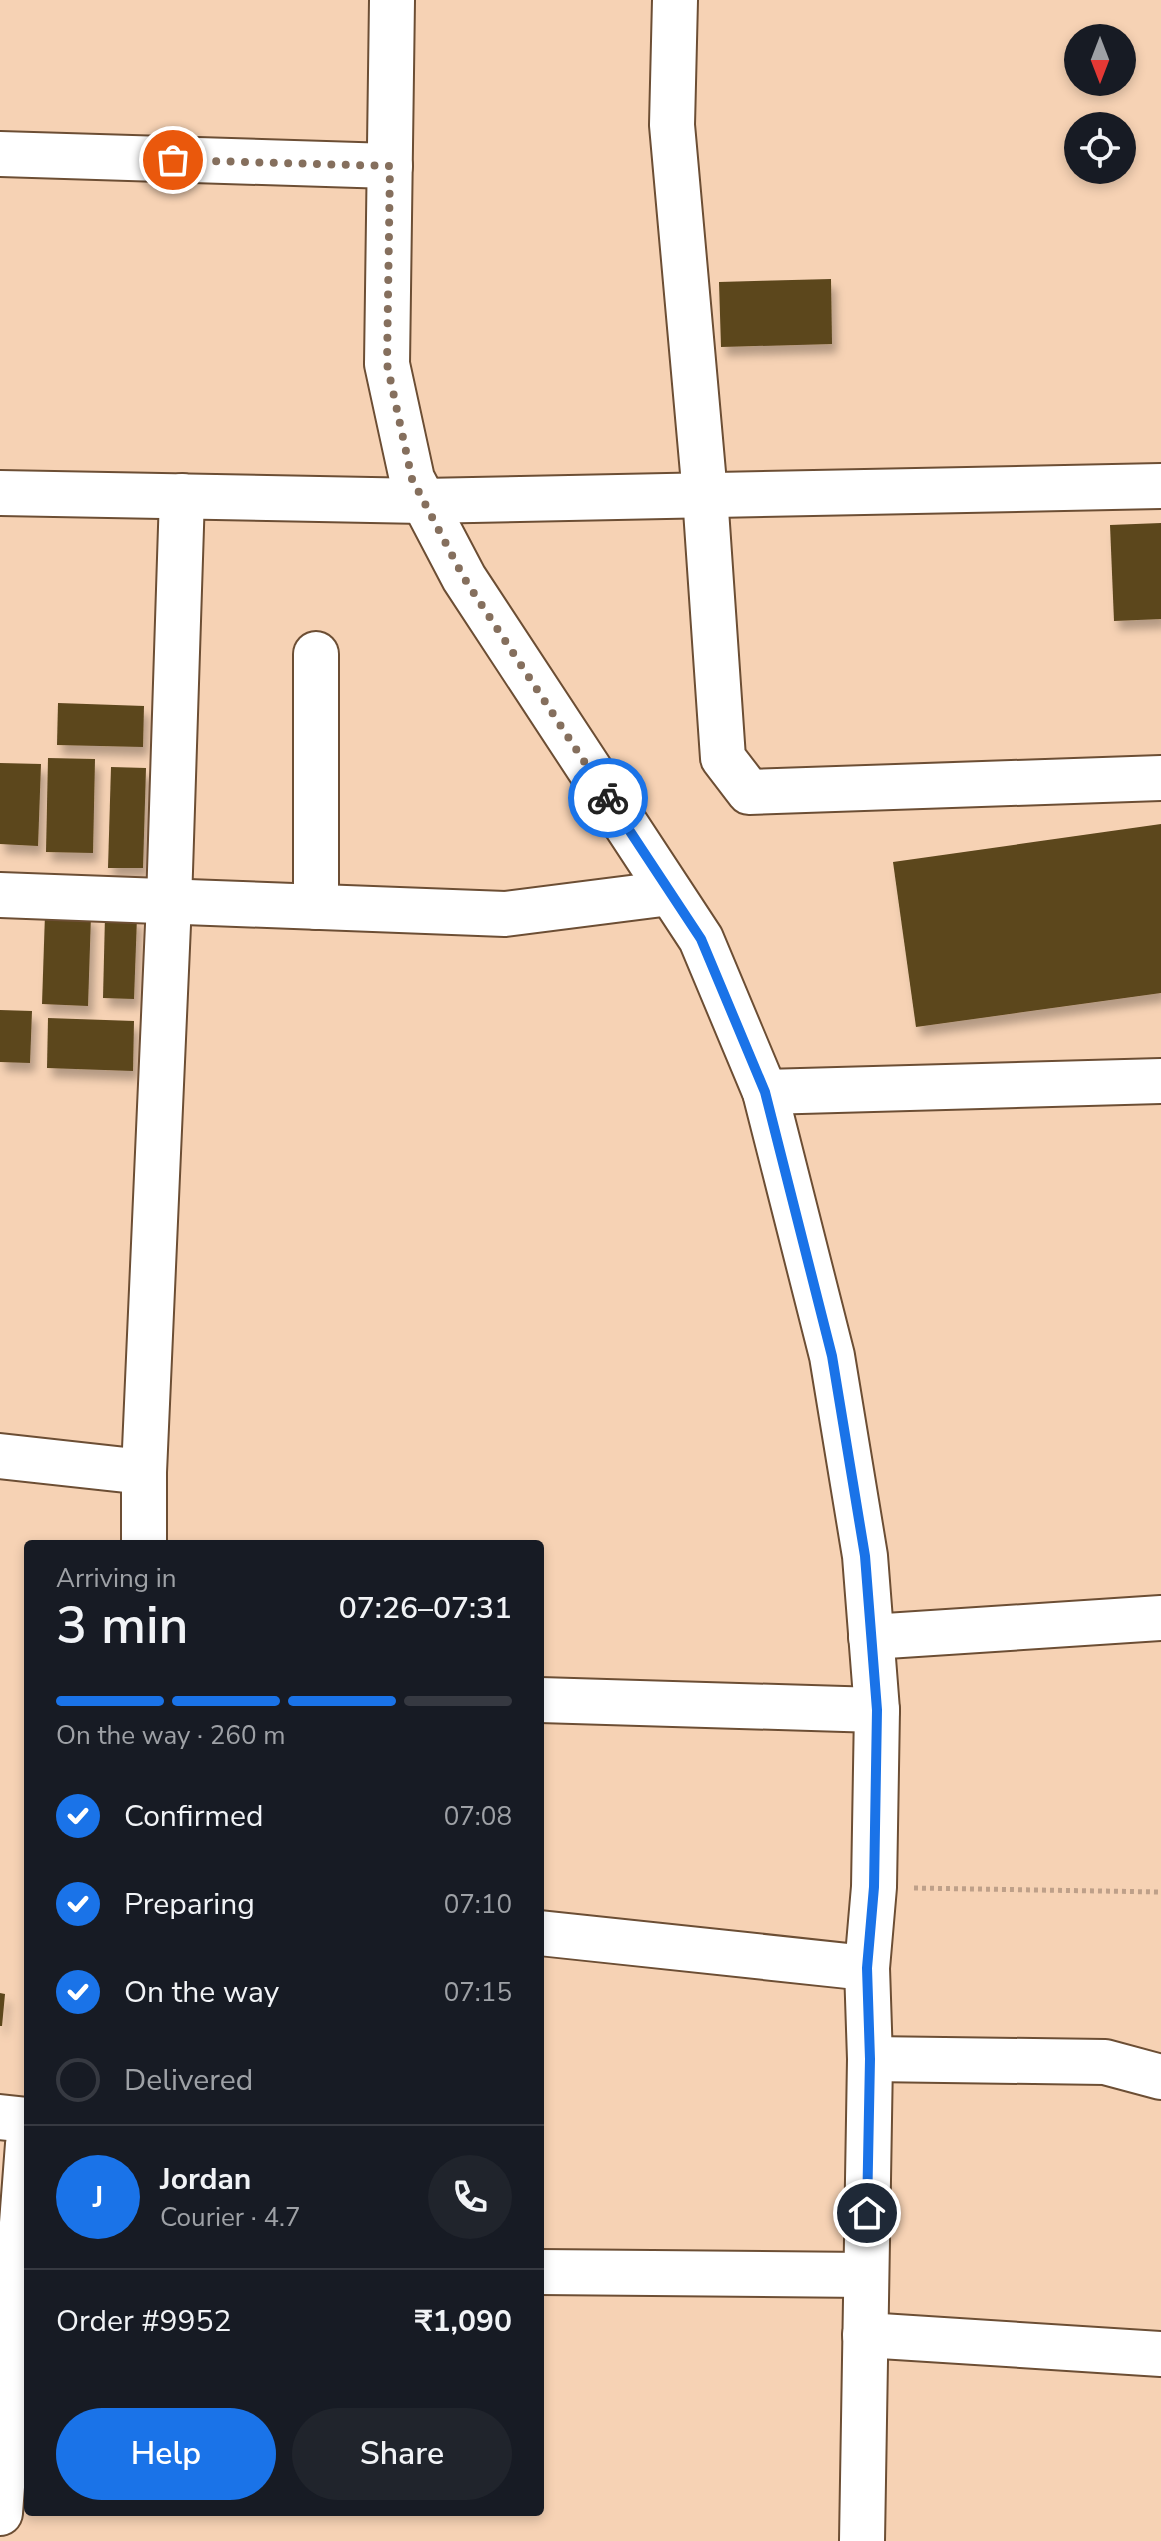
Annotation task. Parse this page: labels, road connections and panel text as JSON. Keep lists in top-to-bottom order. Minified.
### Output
{"north":"bottom","page":{"heading":["3 min","Arriving in","07:26–07:31"],"panel":["Jordan","Courier · 4.7","Order #9952","₹1,090"],"bar":"On the way · 260 m","list":[["Confirmed","07:08"],["Preparing","07:10"],["On the way","07:15"],"Delivered"],"round":"J","buttons":["Help","Share"]}}
